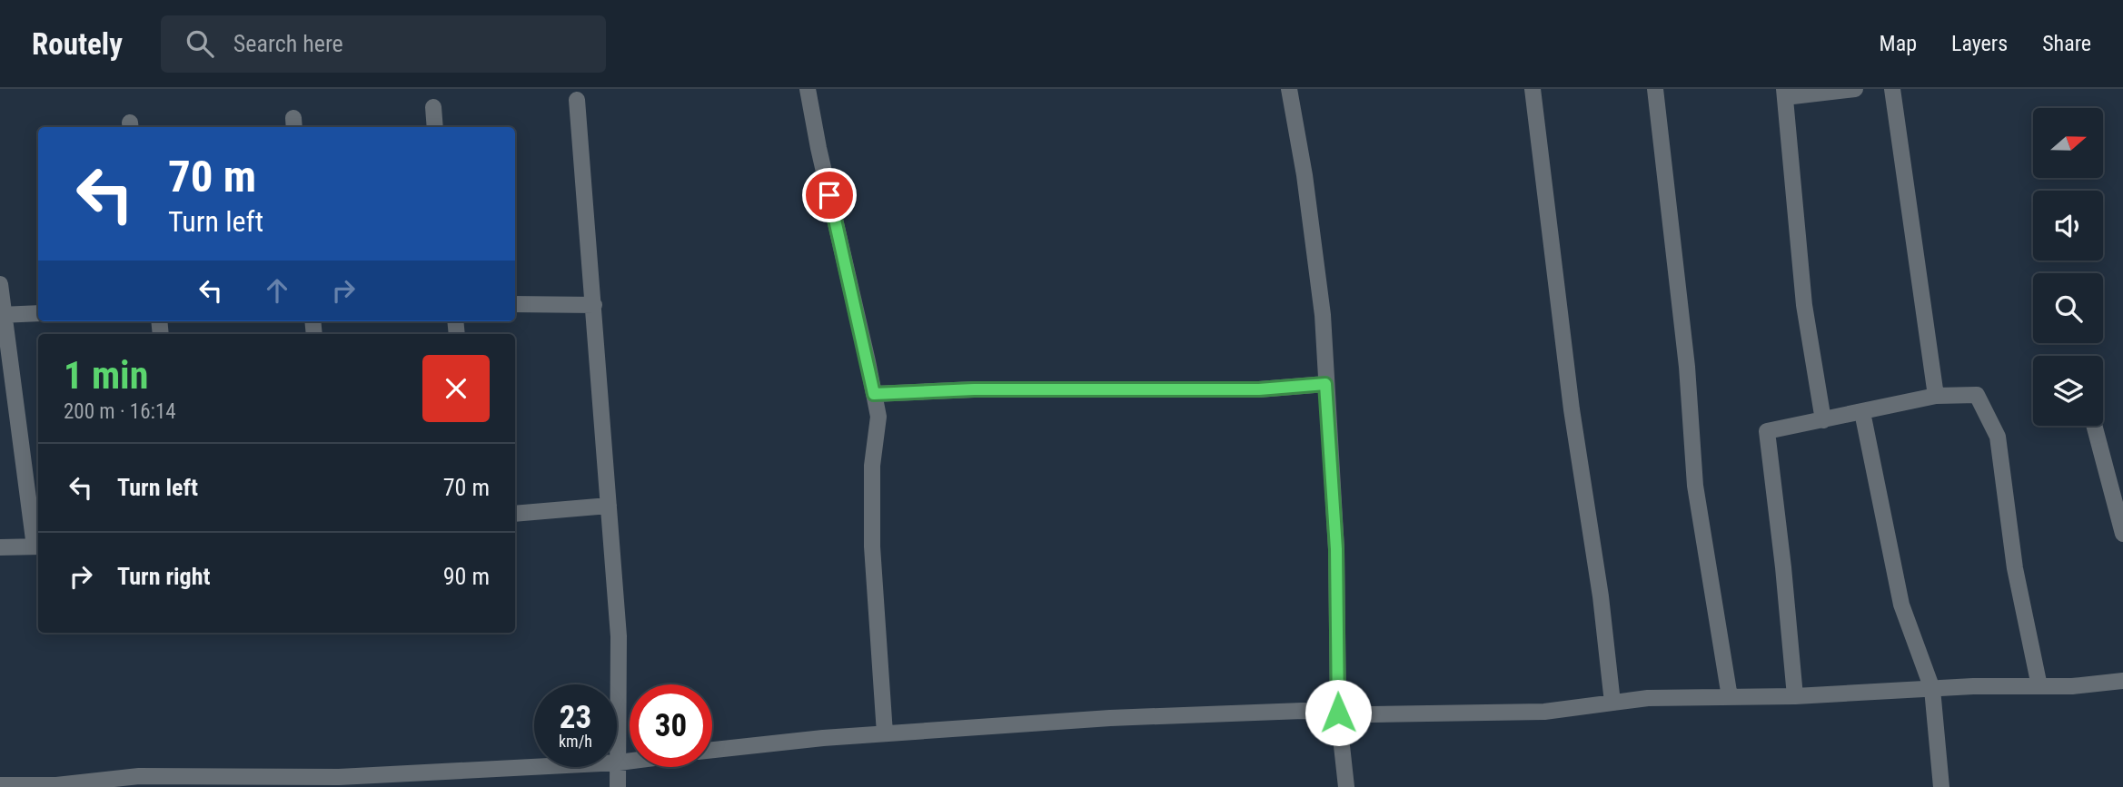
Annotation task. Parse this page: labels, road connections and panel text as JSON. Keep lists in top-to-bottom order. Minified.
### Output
{"north":"right","page":{"header":"Routely","search":"Search here","nav":["Map","Layers","Share"],"turn":["70 m","Turn left"],"heading":["1 min","200 m · 16:14"],"list":[{"name":"Turn left","value":"70 m"},{"name":"Turn right","value":"90 m"}],"speed":"23 km/h","limit":"30"}}
